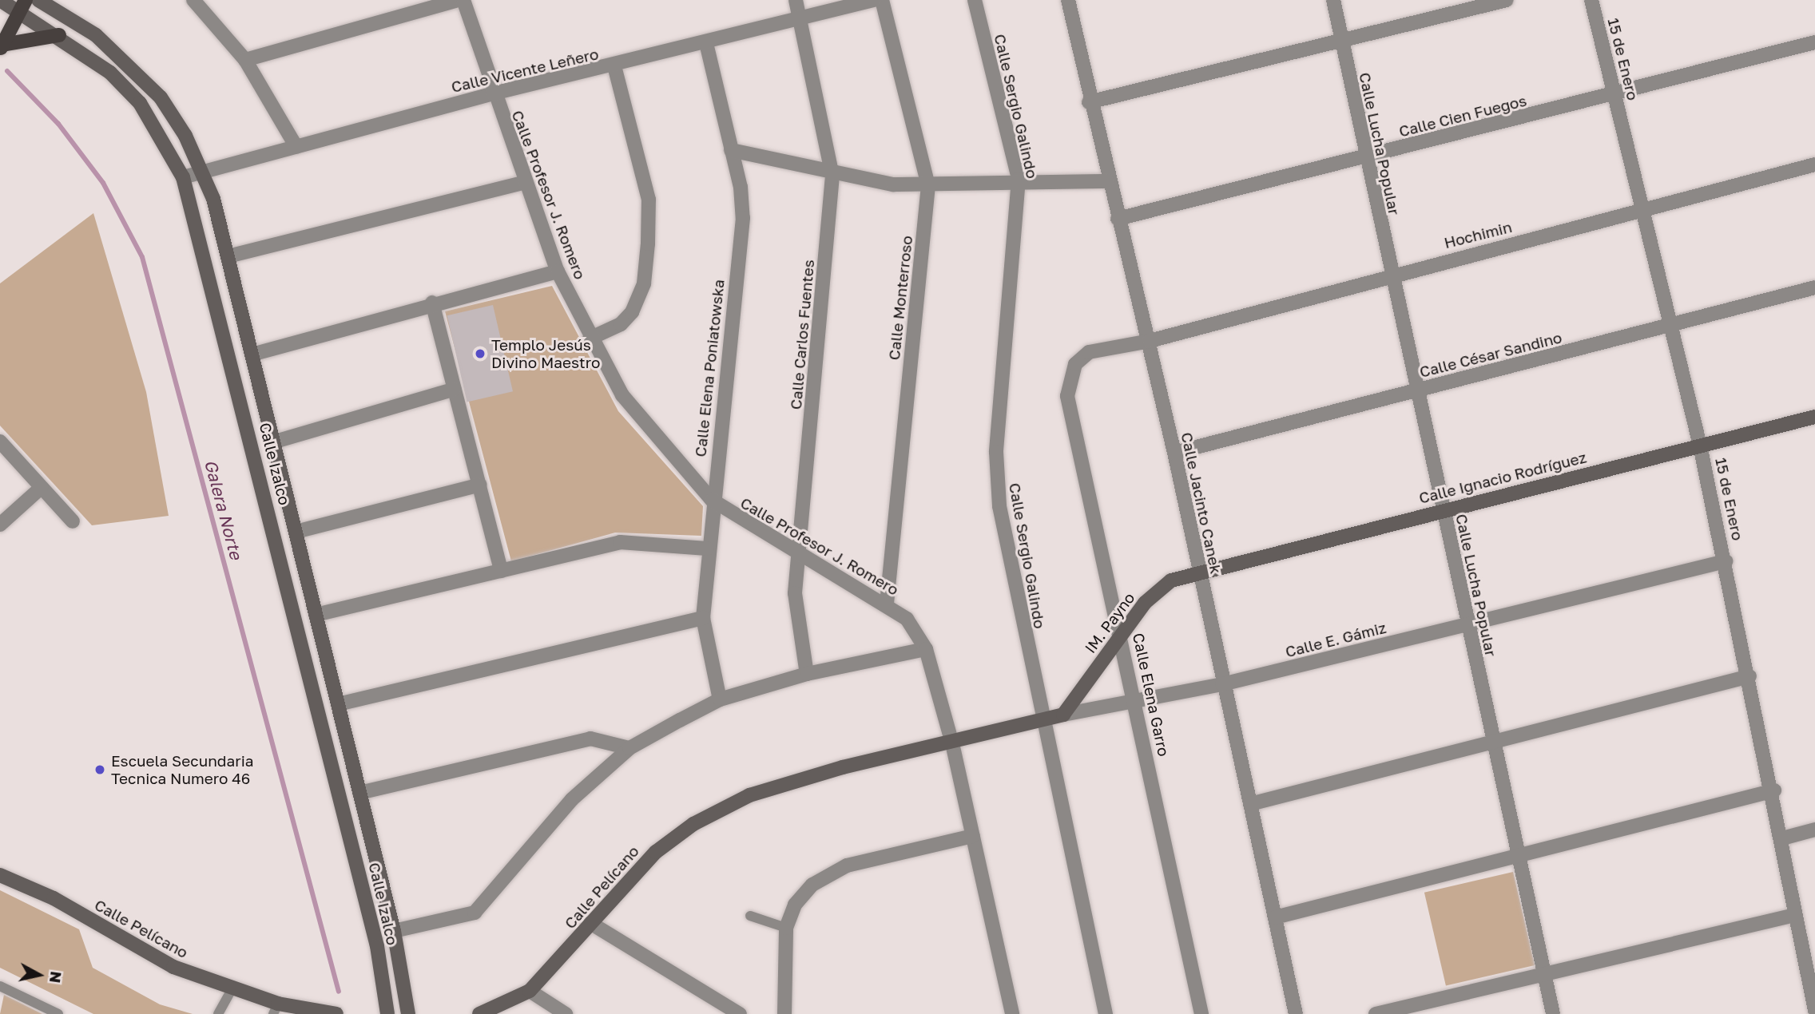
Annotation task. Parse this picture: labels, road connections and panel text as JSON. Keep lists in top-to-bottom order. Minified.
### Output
{"streets":{"main road":["Calle Izalco","Calle Ignacio Rodríguez","IM. Payno","Calle E. Gámiz","Calle Pelícano"],"street":["15 de Enero","Calle Vicente Leñero","Calle Sergio Galindo","Calle Cien Fuegos","Calle Lucha Popular","Calle Profesor J. Romero","Hochimin","Calle Monterroso","Calle Carlos Fuentes","Calle César Sandino","Calle Elena Poniatowska","Calle Jacinto Canek","Calle Elena Garro"]},"crossings":[["15 de Enero","Calle Cien Fuegos"],["15 de Enero","Hochimin"],["15 de Enero","Calle César Sandino"],["15 de Enero","Calle Ignacio Rodríguez"],["15 de Enero","Calle E. Gámiz"],["Calle Vicente Leñero","Calle Profesor J. Romero"],["Calle Vicente Leñero","Calle Carlos Fuentes"],["Calle Vicente Leñero","Calle Elena Poniatowska"],["Calle Vicente Leñero","Calle Izalco"],["Calle Sergio Galindo","Calle E. Gámiz"],["Calle Cien Fuegos","Calle Lucha Popular"],["Calle Cien Fuegos","Calle Jacinto Canek"],["Calle Lucha Popular","Hochimin"],["Calle Lucha Popular","Calle César Sandino"],["Calle Lucha Popular","Calle Ignacio Rodríguez"],["Calle Lucha Popular","Calle E. Gámiz"],["Calle Profesor J. Romero","Calle Monterroso"],["Calle Profesor J. Romero","Calle Carlos Fuentes"],["Calle Profesor J. Romero","Calle Elena Poniatowska"],["Calle Profesor J. Romero","Calle E. Gámiz"],["Calle Profesor J. Romero","Calle Pelícano"],["Hochimin","Calle Jacinto Canek"],["Hochimin","Calle Elena Garro"],["Calle César Sandino","Calle Jacinto Canek"],["Calle Ignacio Rodríguez","Calle Jacinto Canek"],["Calle Ignacio Rodríguez","IM. Payno"],["Calle Jacinto Canek","IM. Payno"],["Calle Jacinto Canek","Calle E. Gámiz"],["Calle Jacinto Canek","Calle Elena Garro"],["IM. Payno","Calle E. Gámiz"],["IM. Payno","Calle Elena Garro"],["Calle E. Gámiz","Calle Elena Garro"],["Calle E. Gámiz","Calle Pelícano"]],"water":["Galera Norte"],"places":["Templo Jesús Divino Maestro","Escuela Secundaria Tecnica Numero 46"],"north":"right"}
